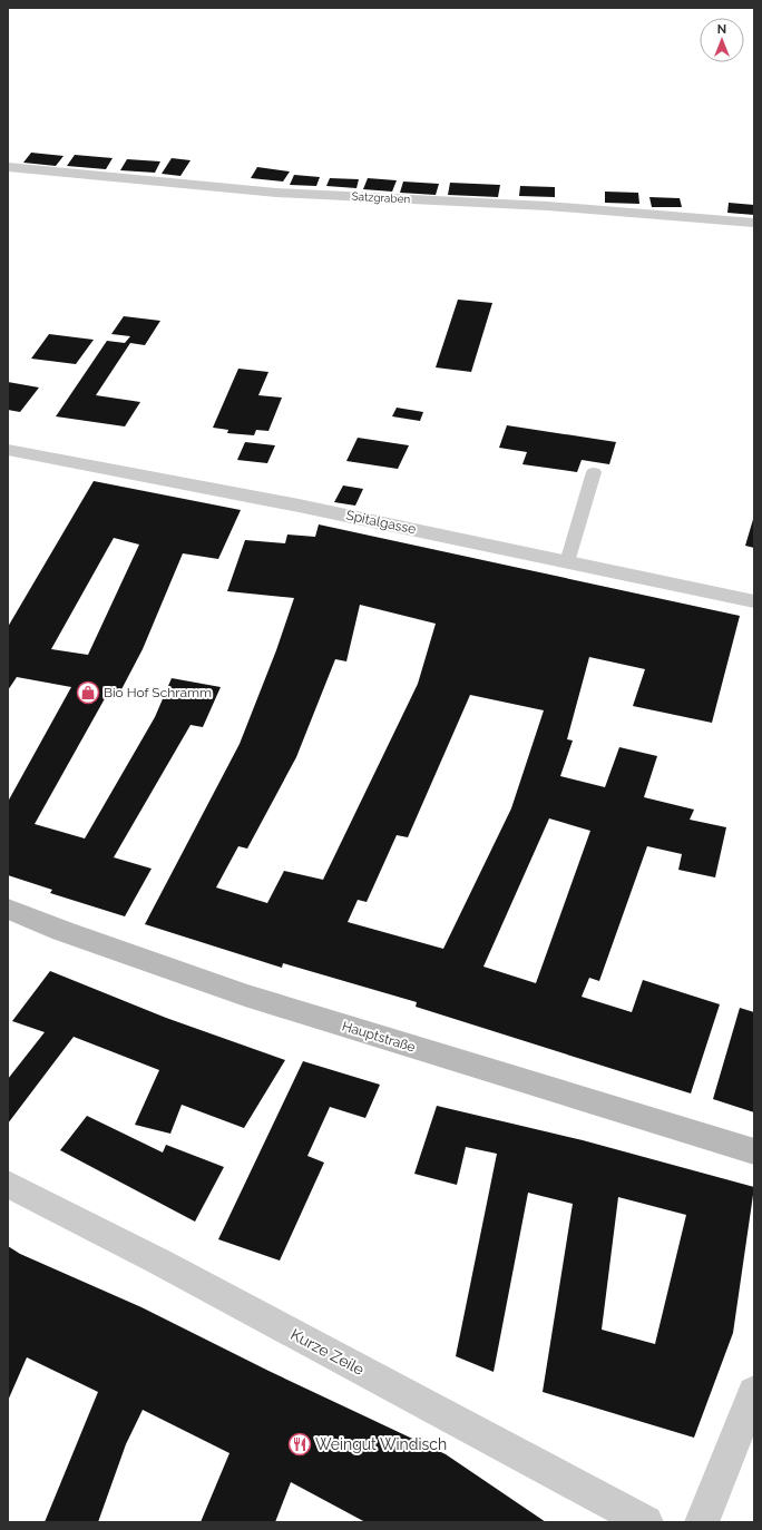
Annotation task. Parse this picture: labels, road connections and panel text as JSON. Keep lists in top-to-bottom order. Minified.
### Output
{"streets":{"main road":["Hauptstraße"],"street":["Satzgraben","Spitalgasse","Kurze Zeile"]},"places":{"shop":["Bio Hof Schramm"],"restaurant":["Weingut Windisch"]},"north":"top"}
